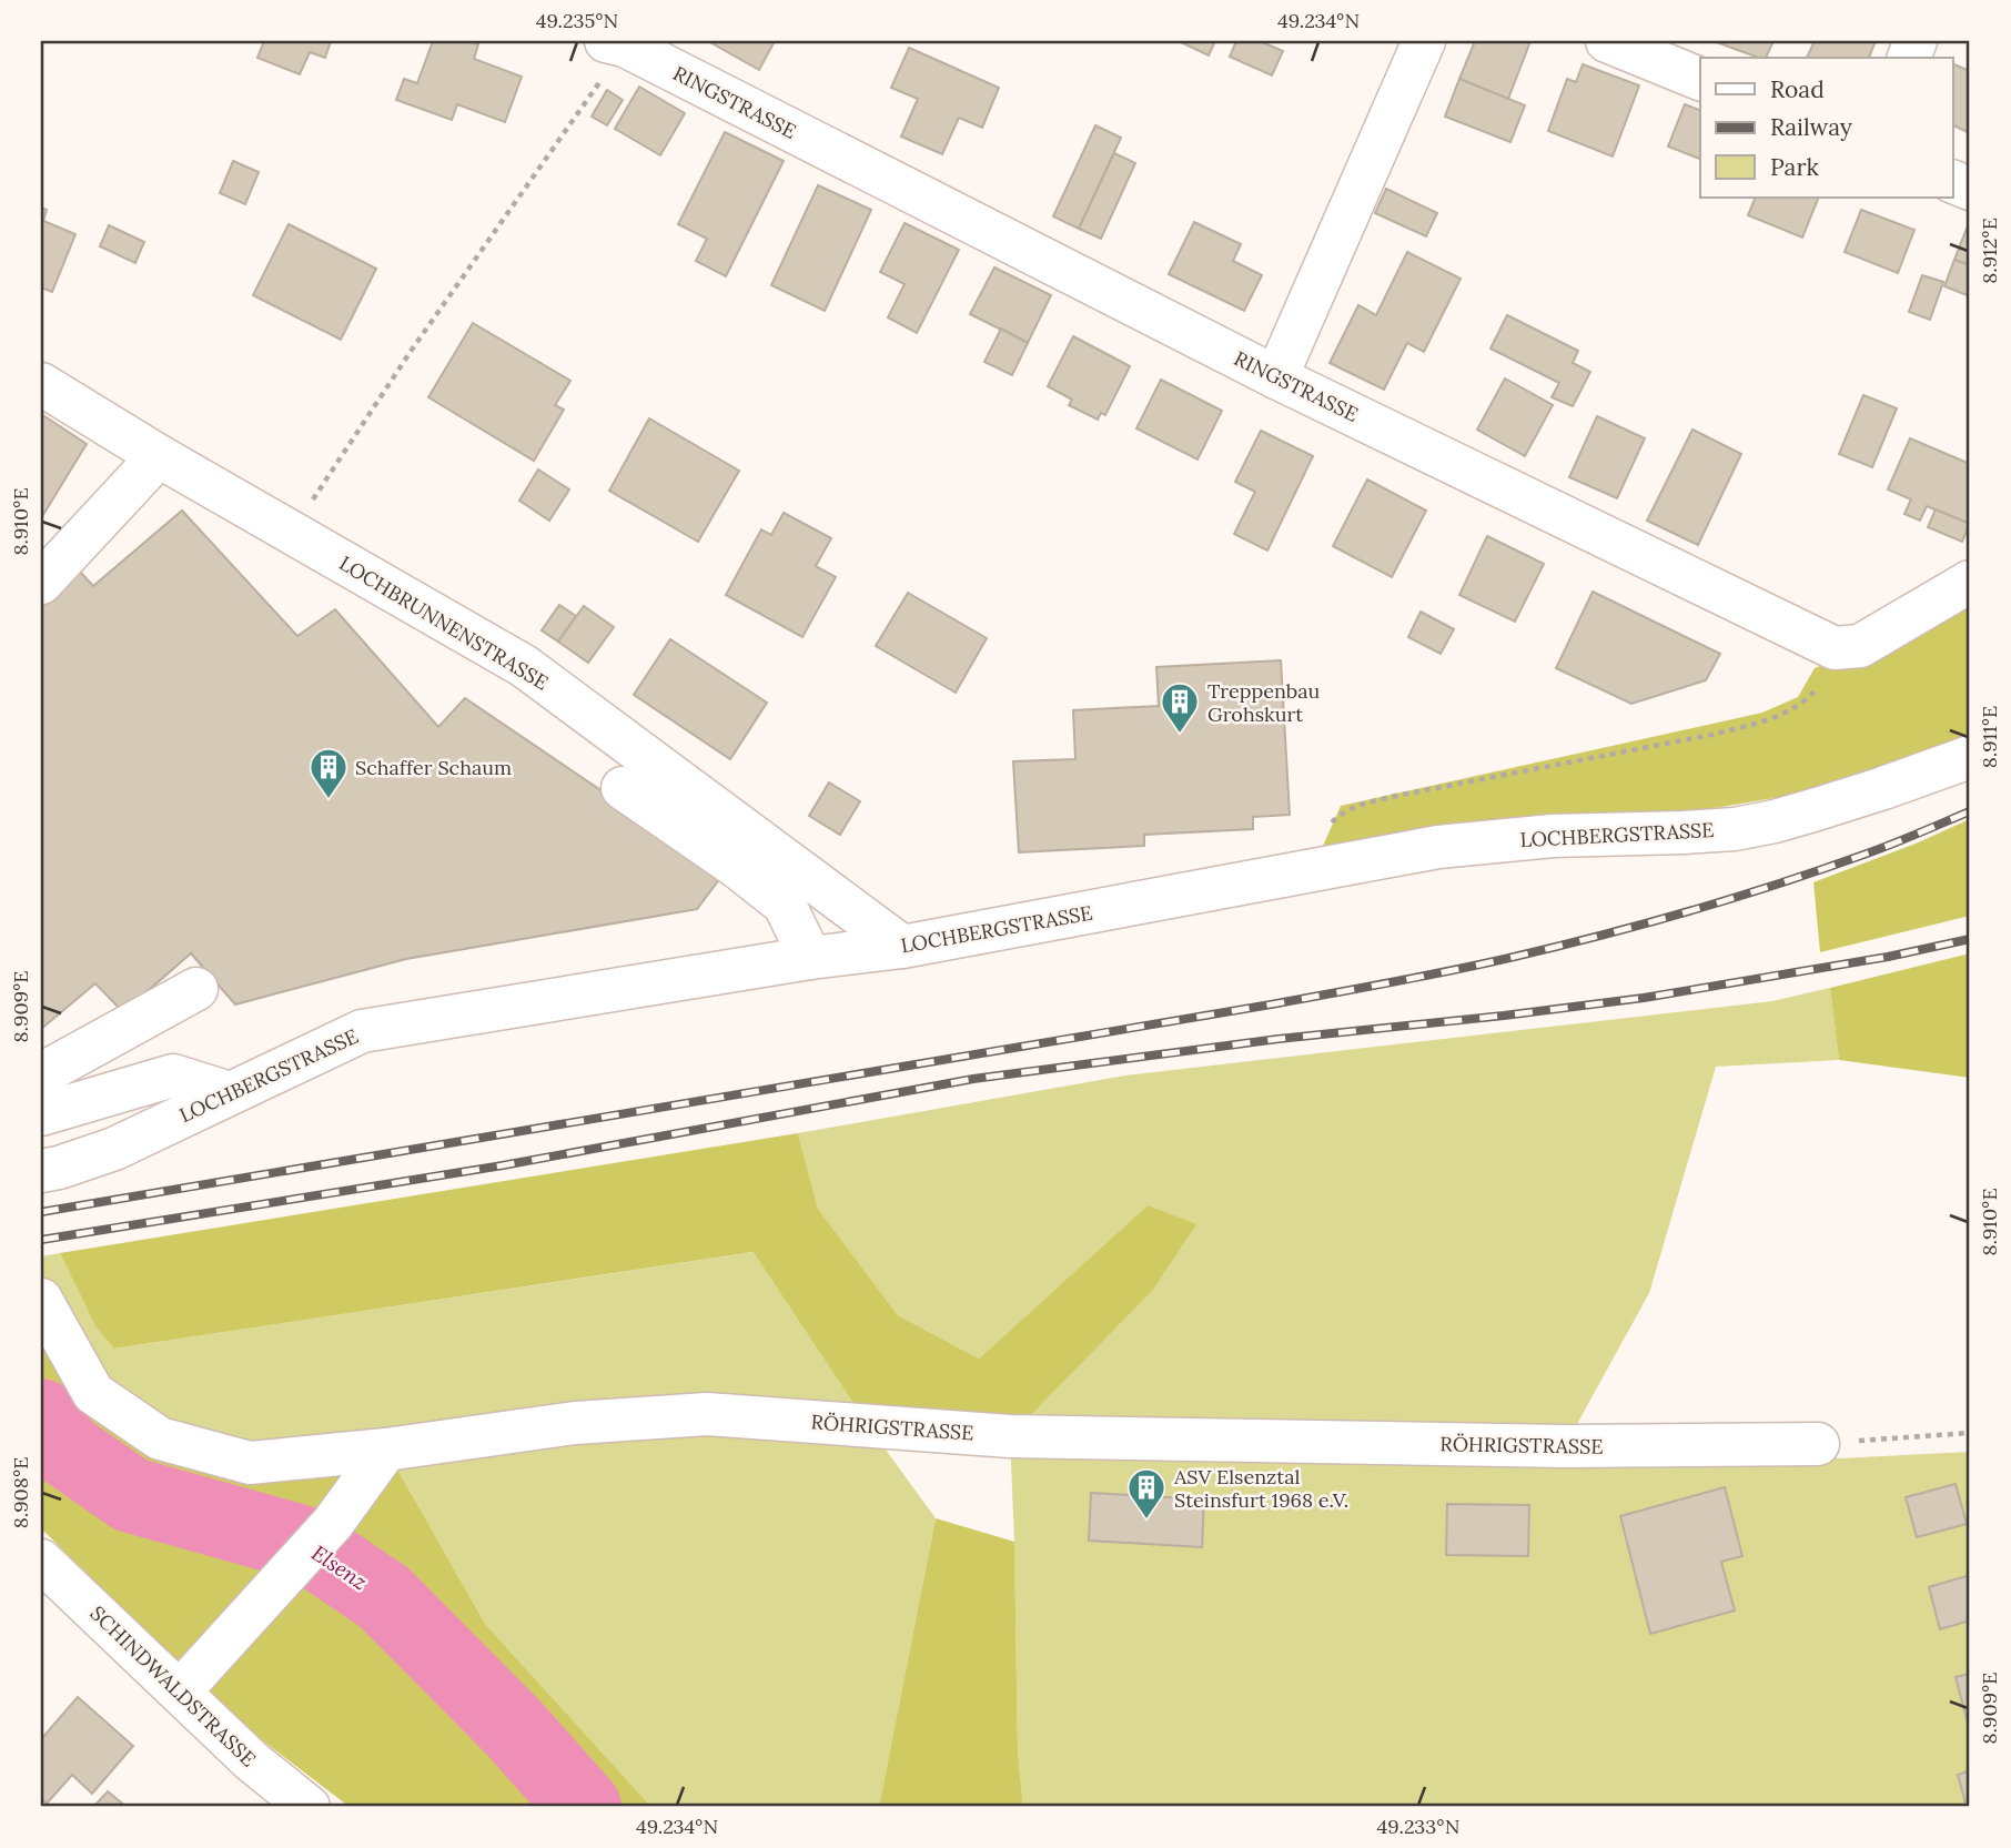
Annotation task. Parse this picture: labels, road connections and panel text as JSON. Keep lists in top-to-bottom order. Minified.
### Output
{"streets":{"street":["RINGSTRASSE","LOCHBRUNNENSTRASSE","LOCHBERGSTRASSE","RÖHRIGSTRASSE","SCHINDWALDSTRASSE"]},"crossings":[["LOCHBRUNNENSTRASSE","LOCHBERGSTRASSE"]],"water":["Elsenz"],"places":{"building":["Treppenbau Grohskurt","Schaffer Schaum","ASV Elsenztal Steinsfurt 1968 e.V."]},"legend":["Road","Railway","Park"],"coordinates":["49.235°N","49.234°N","8.912°E","8.910°E","8.911°E","8.909°E","8.908°E","49.233°N"]}
